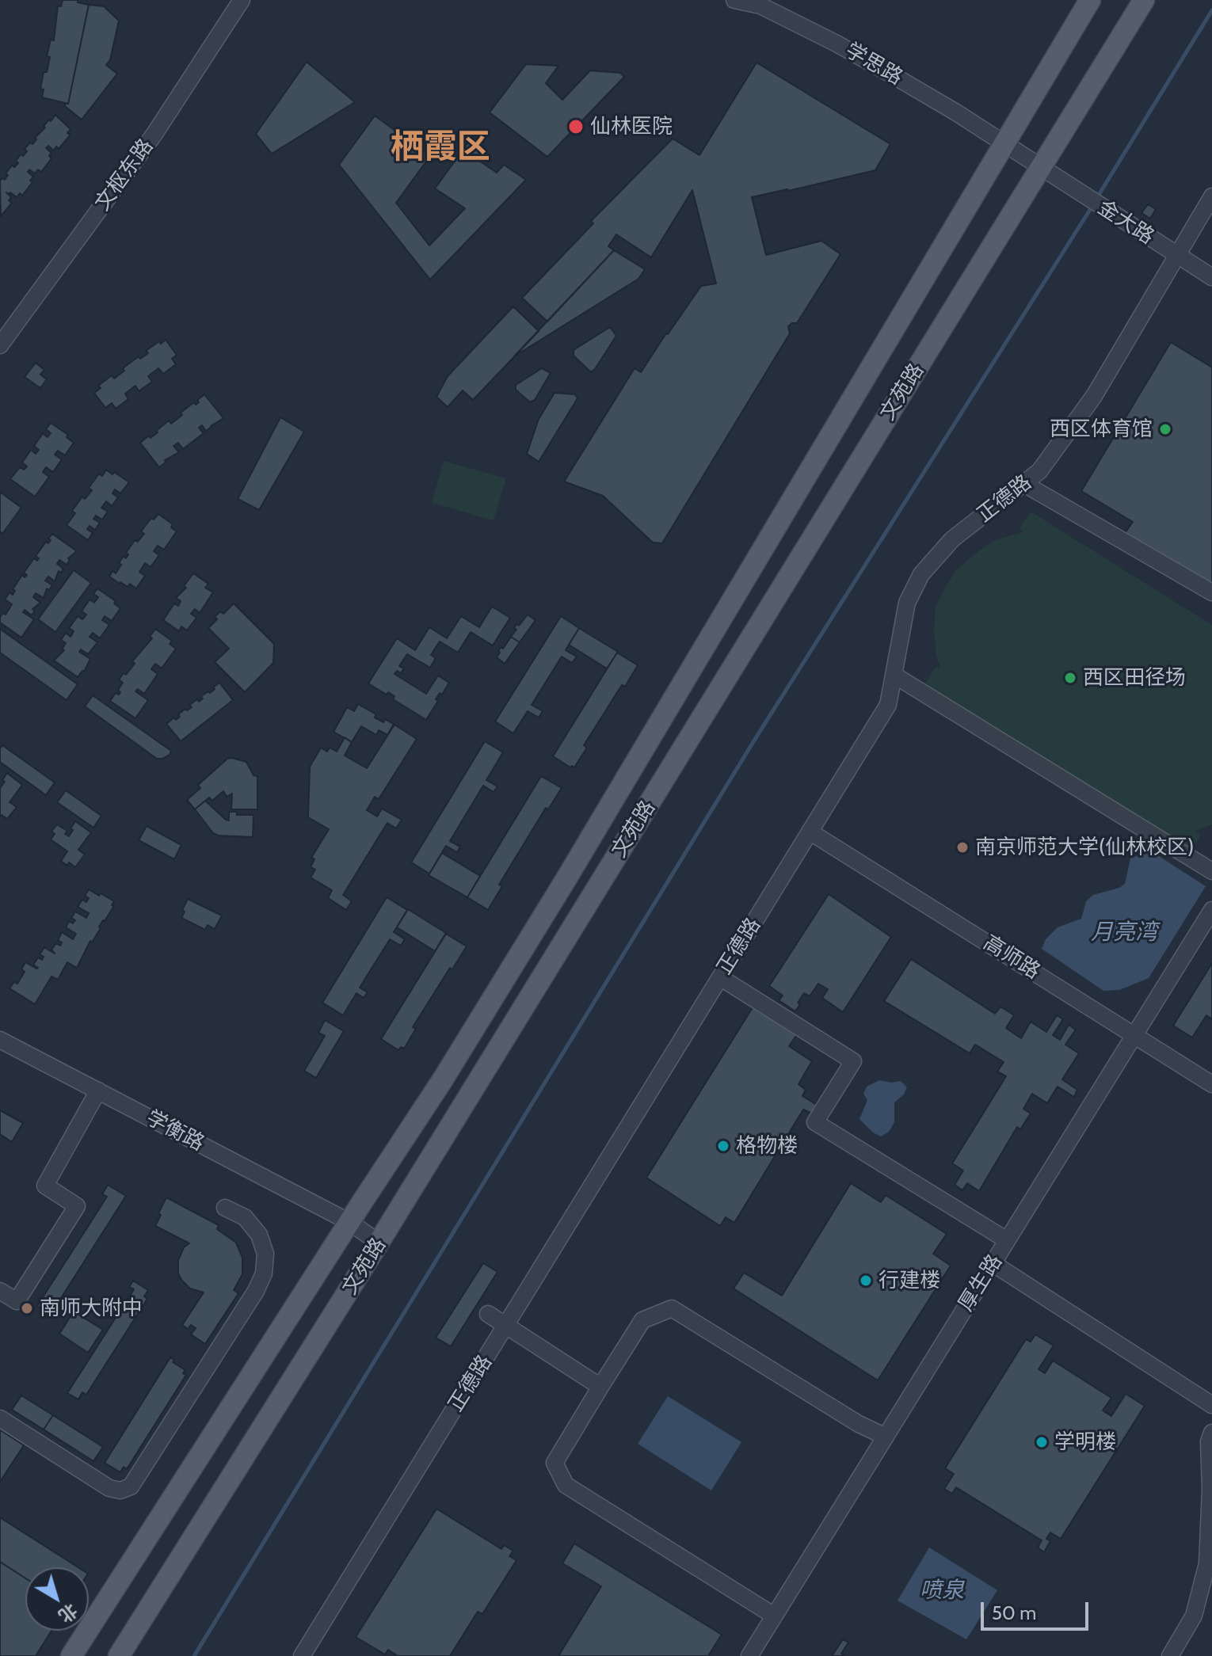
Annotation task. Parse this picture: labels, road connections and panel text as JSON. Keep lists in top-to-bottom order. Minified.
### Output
{"streets":{"main road":["文苑路"],"street":["学思路","文枢东路","金大路","正德路","高师路","学衡路","厚生路"]},"crossings":[["学思路","金大路"],["学思路","文苑路"],["金大路","文苑路"],["金大路","正德路"],["文苑路","学衡路"],["正德路","高师路"],["高师路","厚生路"]],"districts":["栖霞区"],"water":["月亮湾","喷泉"],"places":["仙林医院","西区体育馆","西区田径场","南京师范大学(仙林校区)","格物楼","行建楼","南师大附中","学明楼"],"scale_bar":"50 m","north":"bottom right"}
